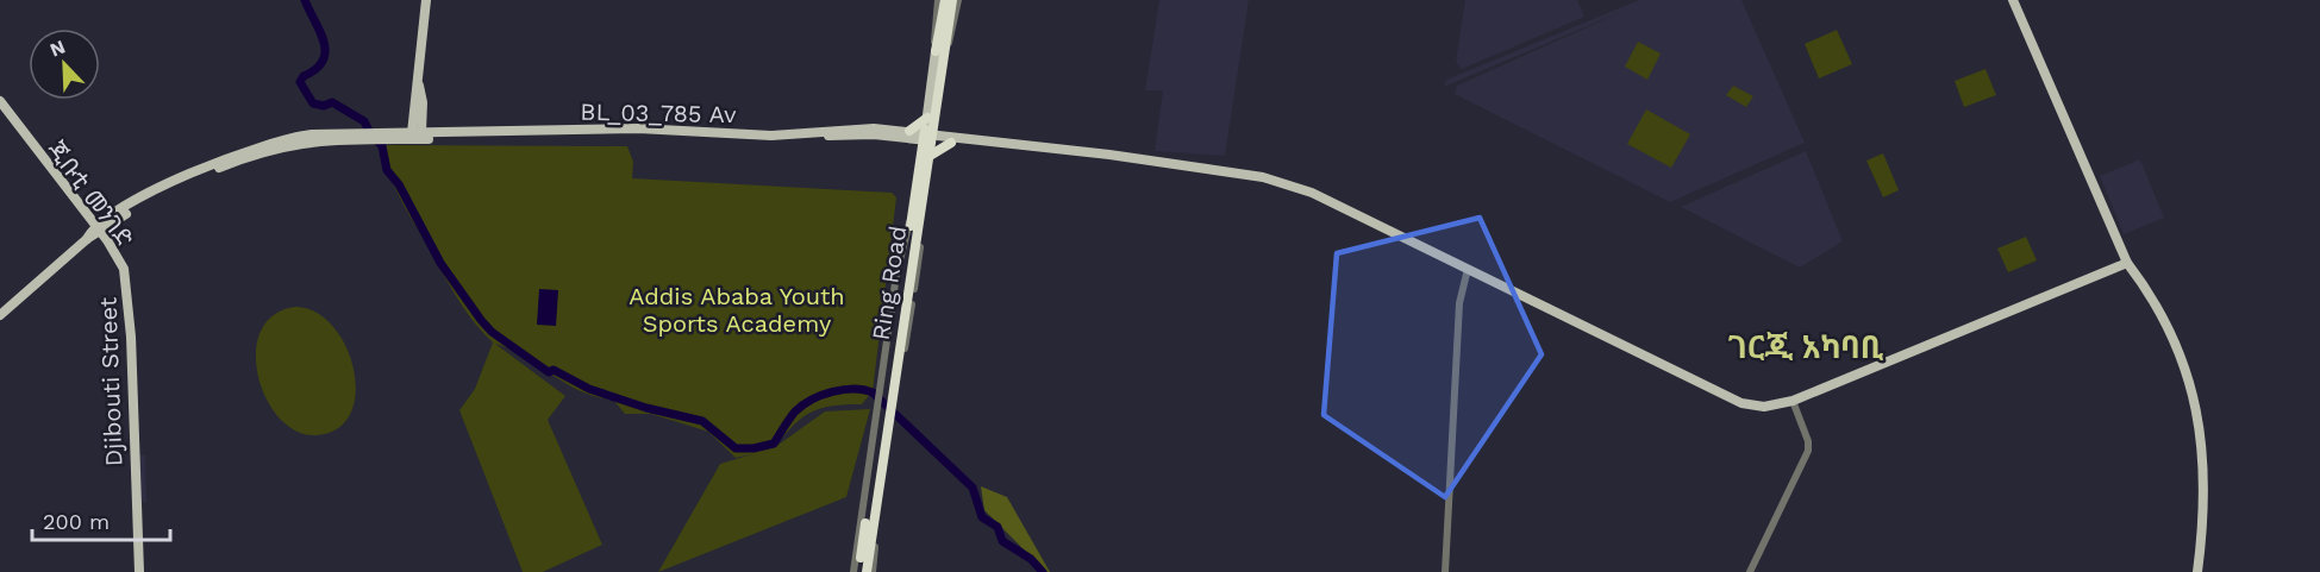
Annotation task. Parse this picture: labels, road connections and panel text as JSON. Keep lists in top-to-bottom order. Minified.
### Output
{"streets":{"highway":["Ring Road"],"main road":["BL_03_785 Av","ጂቡቲ መንገድ"]},"crossings":[["BL_03_785 Av","Ring Road"]],"districts":["ገርጂ አካባቢ"],"parks":["Addis Ababa Youth Sports Academy"],"scale_bar":"200 m","north":"top left"}
